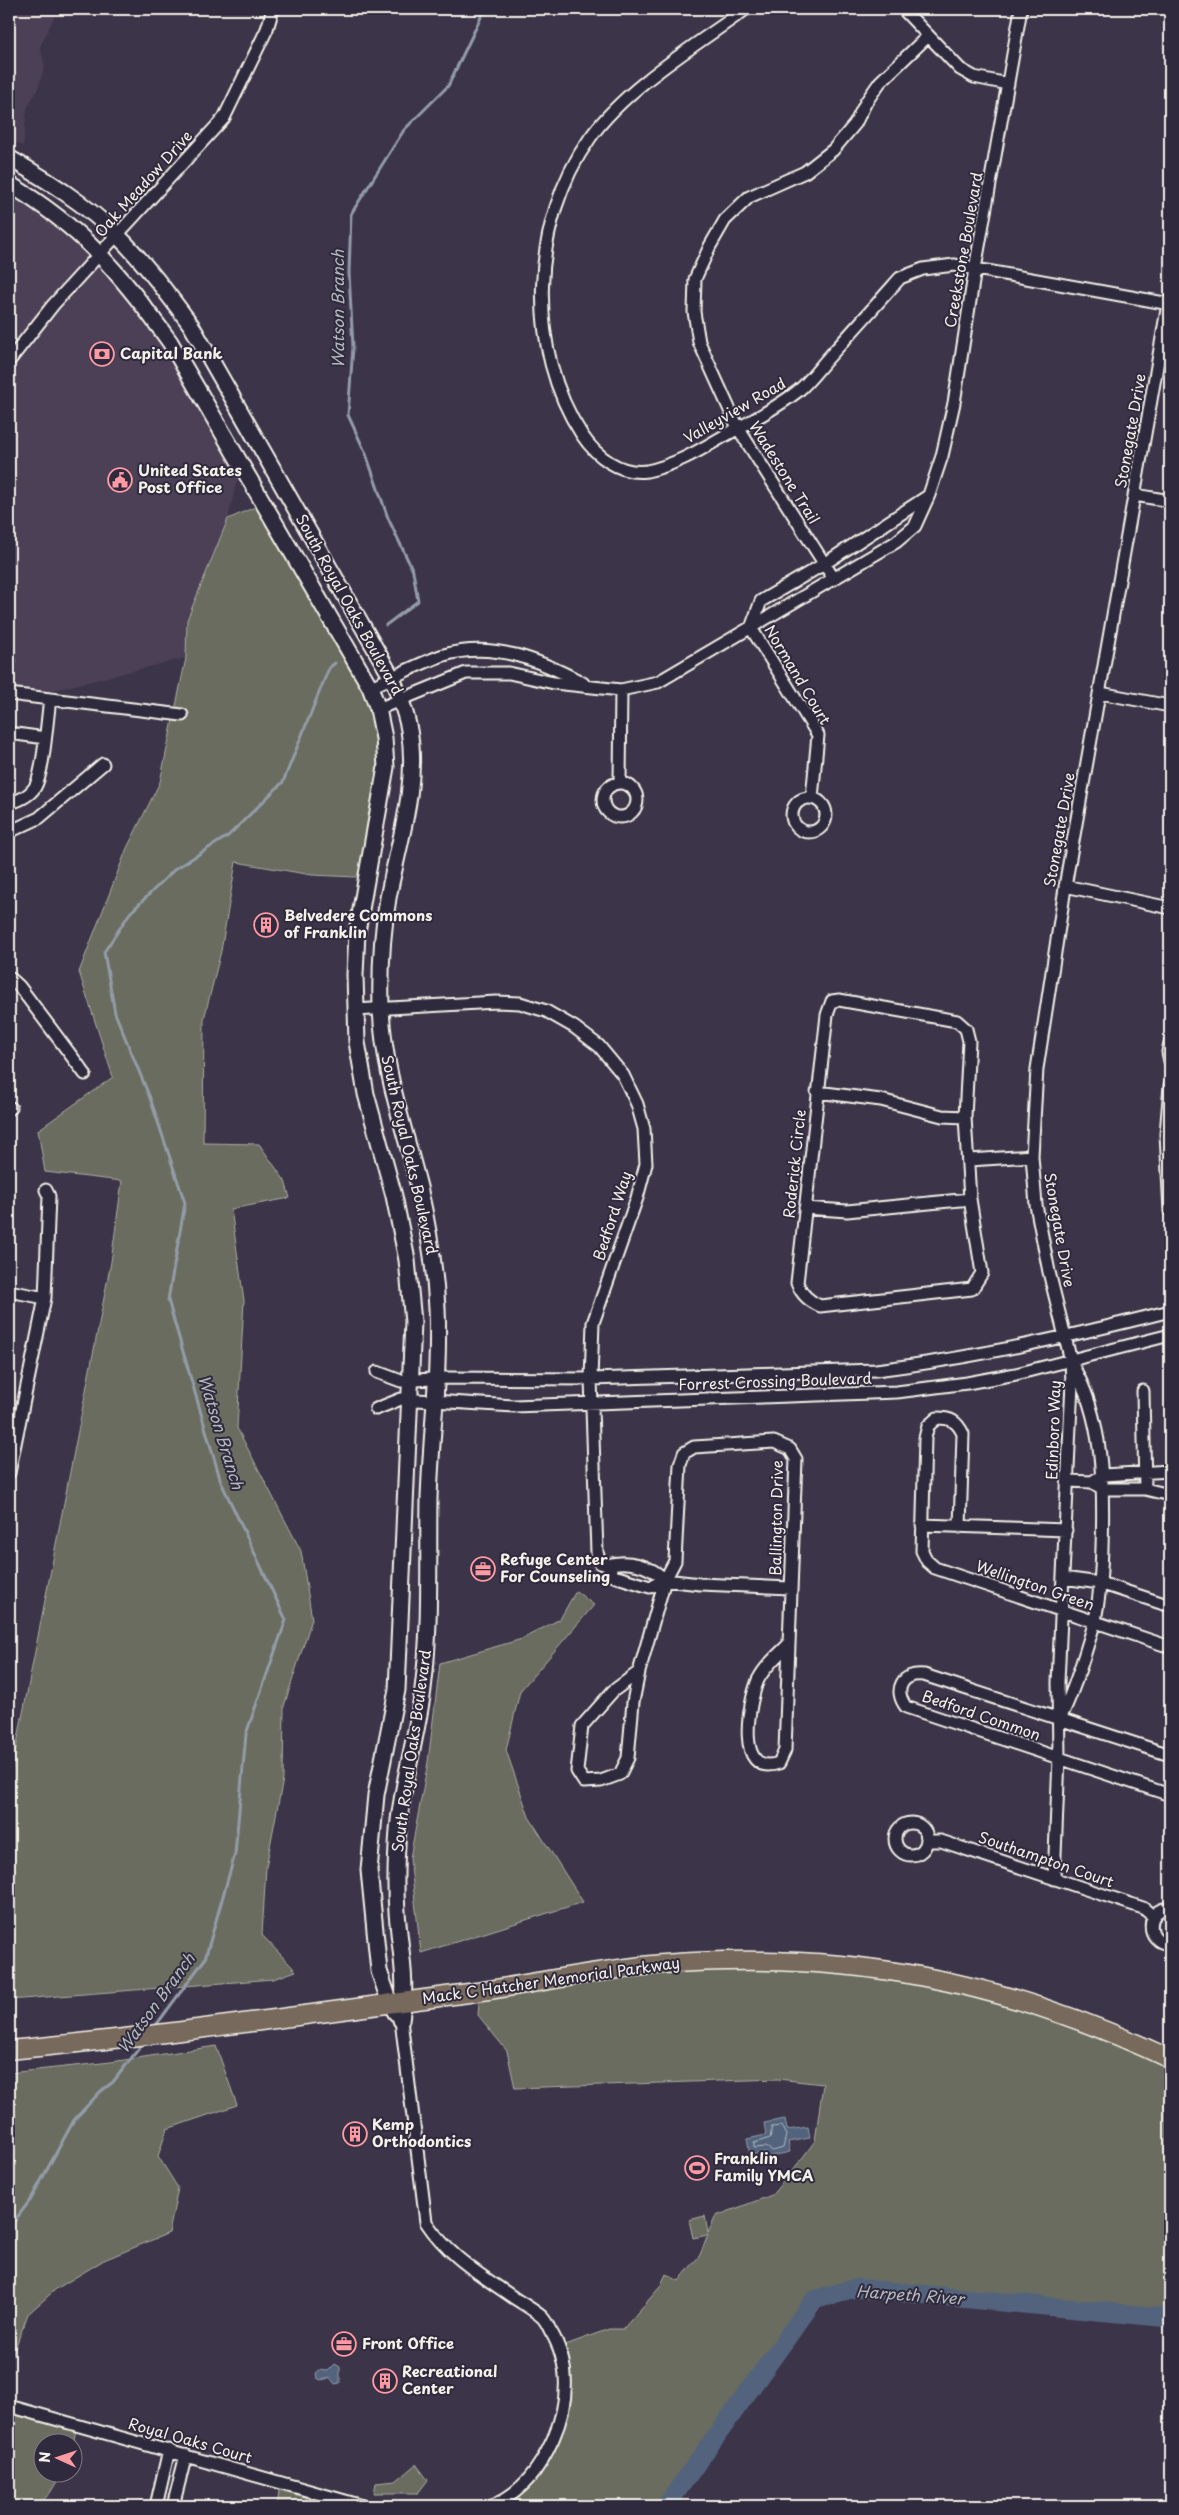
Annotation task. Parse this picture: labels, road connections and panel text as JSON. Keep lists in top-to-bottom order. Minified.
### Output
{"streets":{"main road":["South Royal Oaks Boulevard","Mack C Hatcher Memorial Parkway"],"street":["Oak Meadow Drive","Creekstone Boulevard","Valleyview Road","Stonegate Drive","Wadestone Trail","Normand Court","Roderick Circle","Bedford Way","Forrest Crossing Boulevard","Edinboro Way","Ballington Drive","Wellington Green","Bedford Common","Southampton Court","Royal Oaks Court"]},"crossings":[["Oak Meadow Drive","South Royal Oaks Boulevard"],["Creekstone Boulevard","Valleyview Road"],["Creekstone Boulevard","Wadestone Trail"],["Creekstone Boulevard","South Royal Oaks Boulevard"],["Creekstone Boulevard","Normand Court"],["Valleyview Road","Stonegate Drive"],["Valleyview Road","Wadestone Trail"],["Stonegate Drive","Forrest Crossing Boulevard"],["Stonegate Drive","Edinboro Way"],["South Royal Oaks Boulevard","Bedford Way"],["South Royal Oaks Boulevard","Forrest Crossing Boulevard"],["South Royal Oaks Boulevard","Mack C Hatcher Memorial Parkway"],["Bedford Way","Forrest Crossing Boulevard"],["Bedford Way","Ballington Drive"],["Forrest Crossing Boulevard","Edinboro Way"],["Edinboro Way","Wellington Green"],["Edinboro Way","Bedford Common"],["Edinboro Way","Southampton Court"]],"water":["Watson Branch","Harpeth River"],"places":{"bank":["Capital Bank"],"public building":["United States Post Office"],"building":["Belvedere Commons of Franklin","Kemp Orthodontics","Recreational Center"],"office":["Refuge Center For Counseling","Front Office"],"sports":["Franklin Family YMCA"]},"north":"left"}
